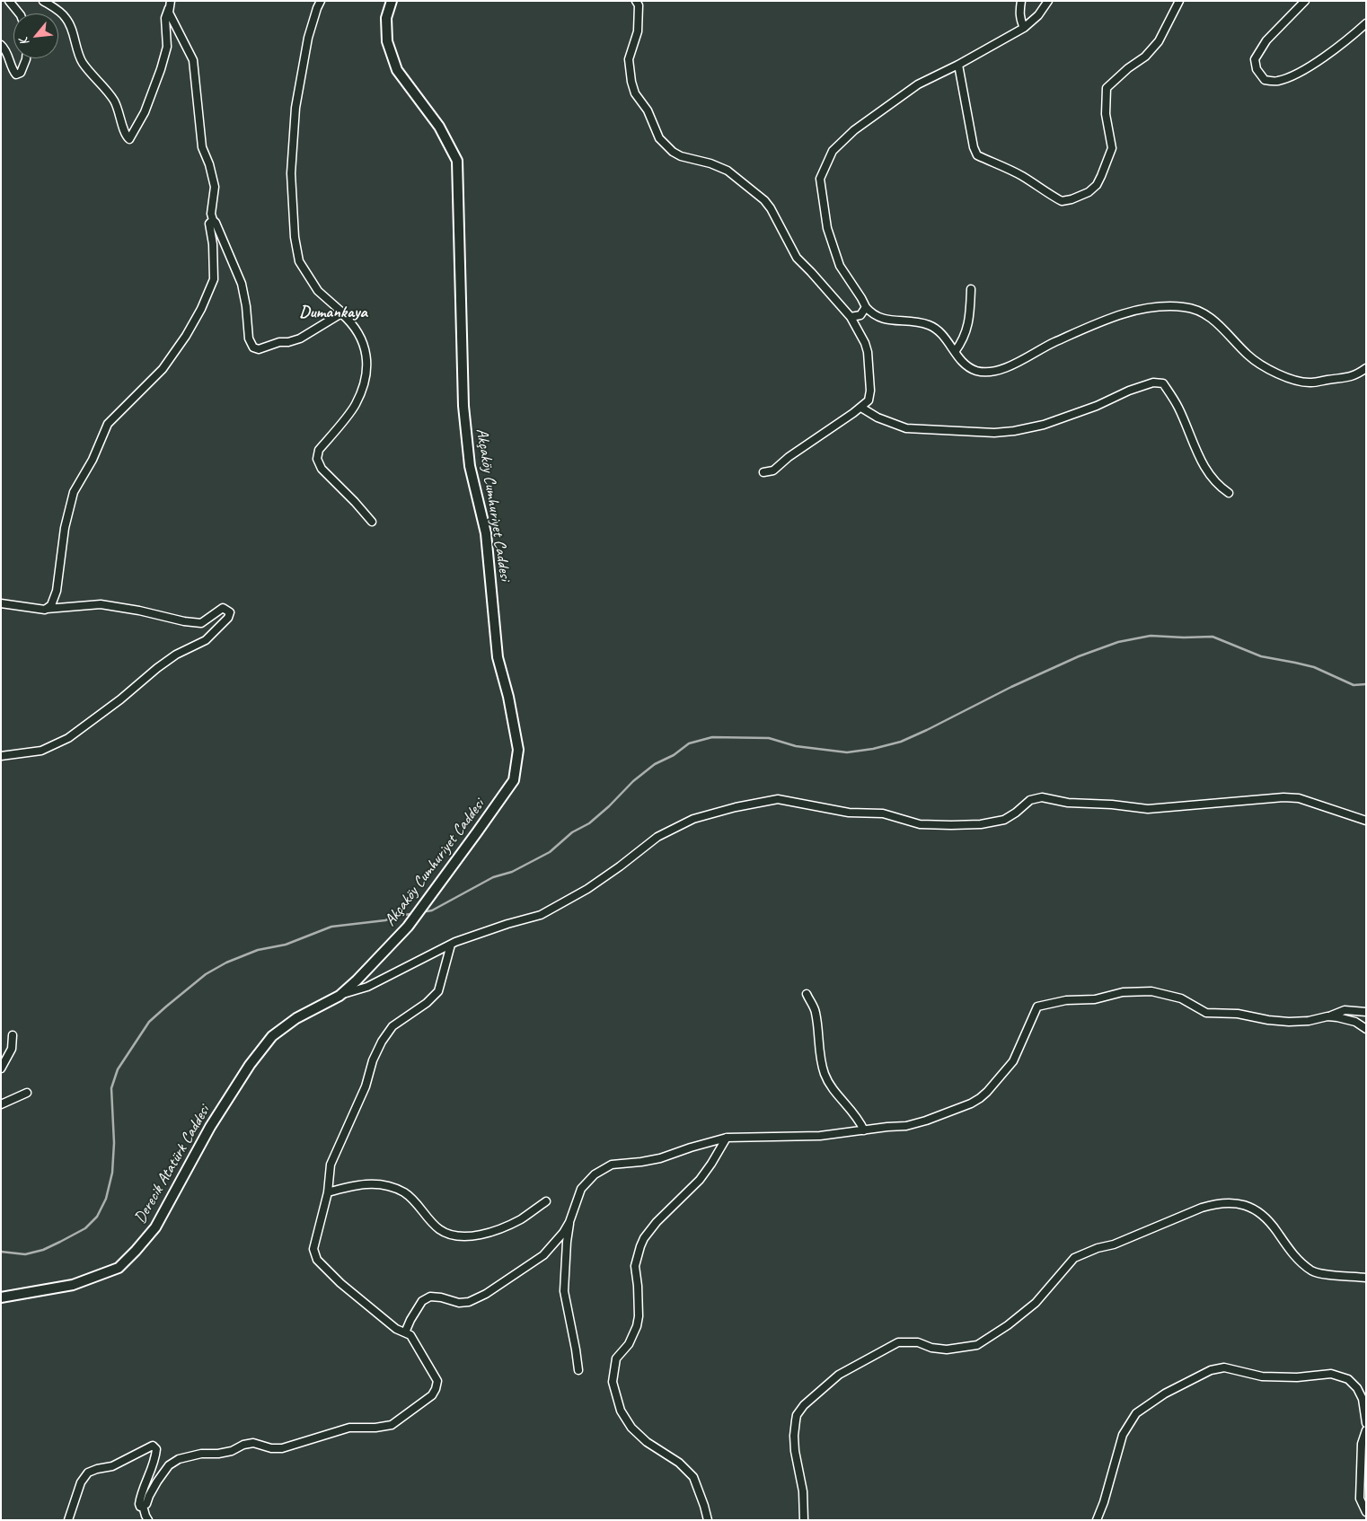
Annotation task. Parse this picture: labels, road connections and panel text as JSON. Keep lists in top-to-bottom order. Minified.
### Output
{"streets":{"main road":["Akçaköy Cumhuriyet Caddesi","Derecik Atatürk Caddesi"]},"crossings":[["Akçaköy Cumhuriyet Caddesi","Derecik Atatürk Caddesi"]],"districts":["Dumankaya"],"north":"bottom left"}
